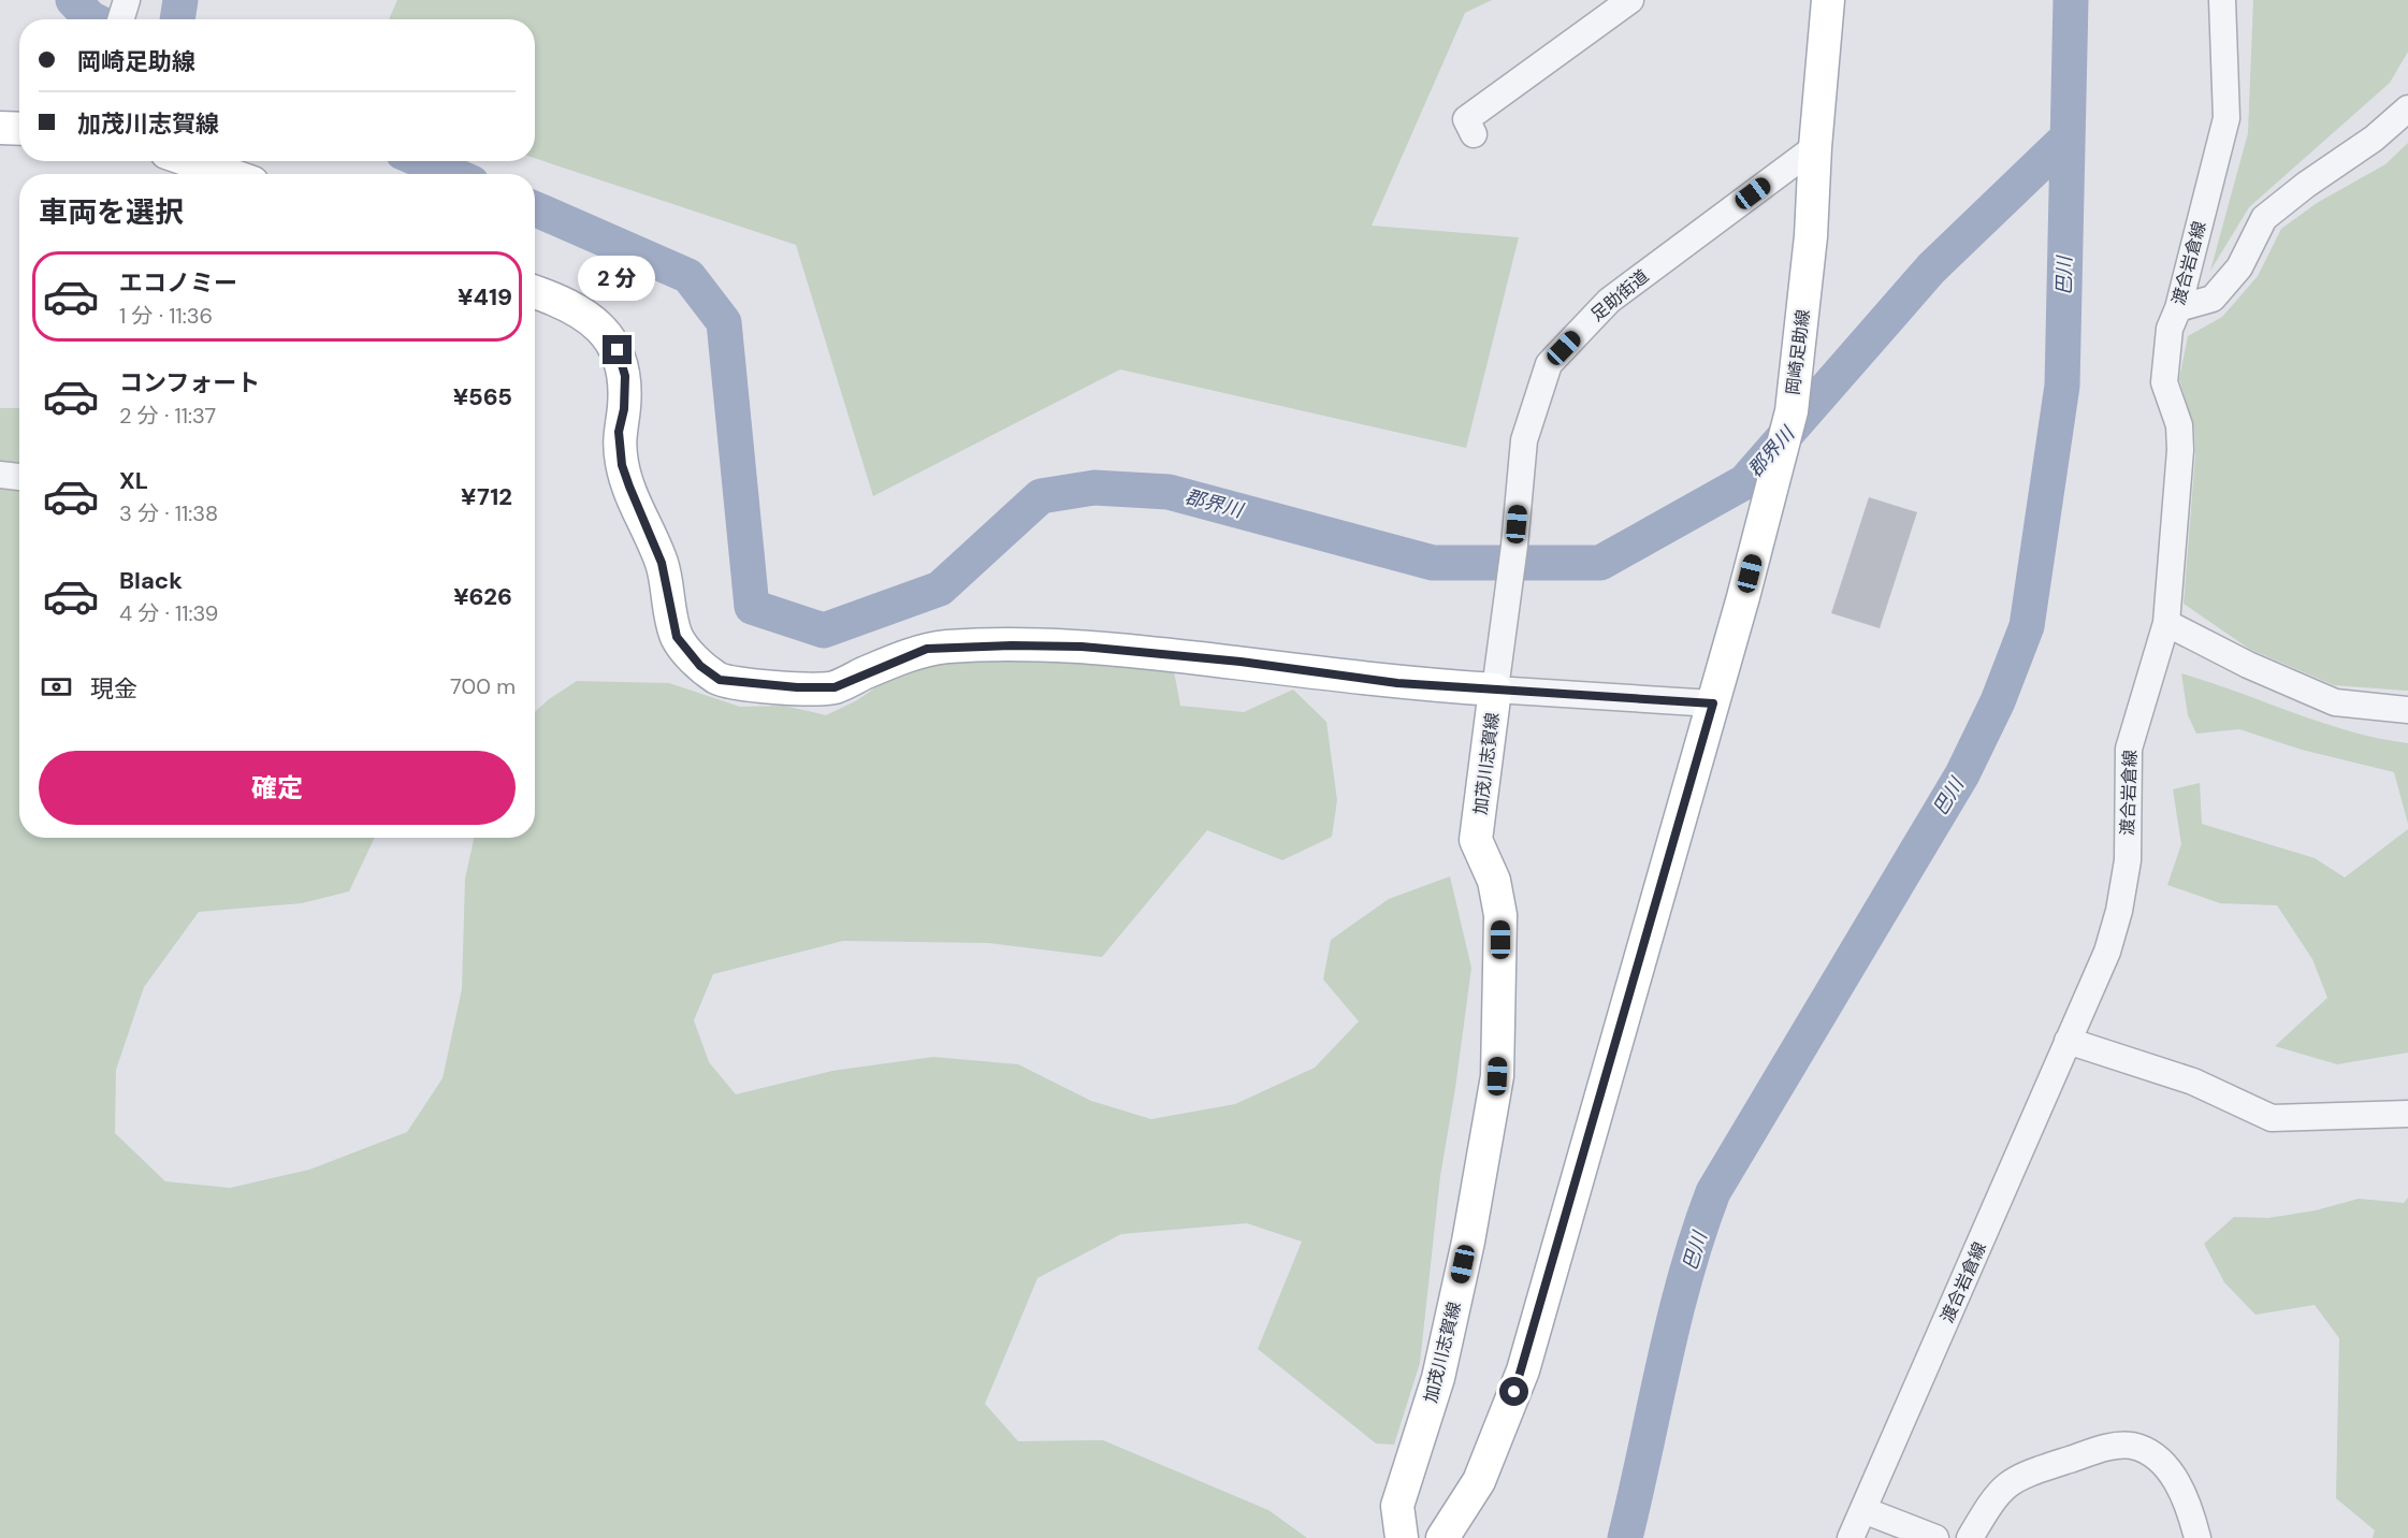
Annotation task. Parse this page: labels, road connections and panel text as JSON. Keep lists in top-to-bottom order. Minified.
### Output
{"streets":{"main road":["岡崎足助線","加茂川志賀線"],"street":["渡合岩倉線","足助街道"]},"crossings":[["足助街道","岡崎足助線"],["足助街道","加茂川志賀線"]],"water":["巴川","郡界川"],"page":{"banner":["岡崎足助線","加茂川志賀線"],"heading":"車両を選択","list":[{"name":"エコノミー","note":"1 分 · 11:36","value":"¥419"},{"name":"コンフォート","note":"2 分 · 11:37","value":"¥565"},{"name":"XL","note":"3 分 · 11:38","value":"¥712"},{"name":"Black","note":"4 分 · 11:39","value":"¥626"}],"bubble":"2 分","pay":["現金","700 m"],"buttons":"確定"}}
